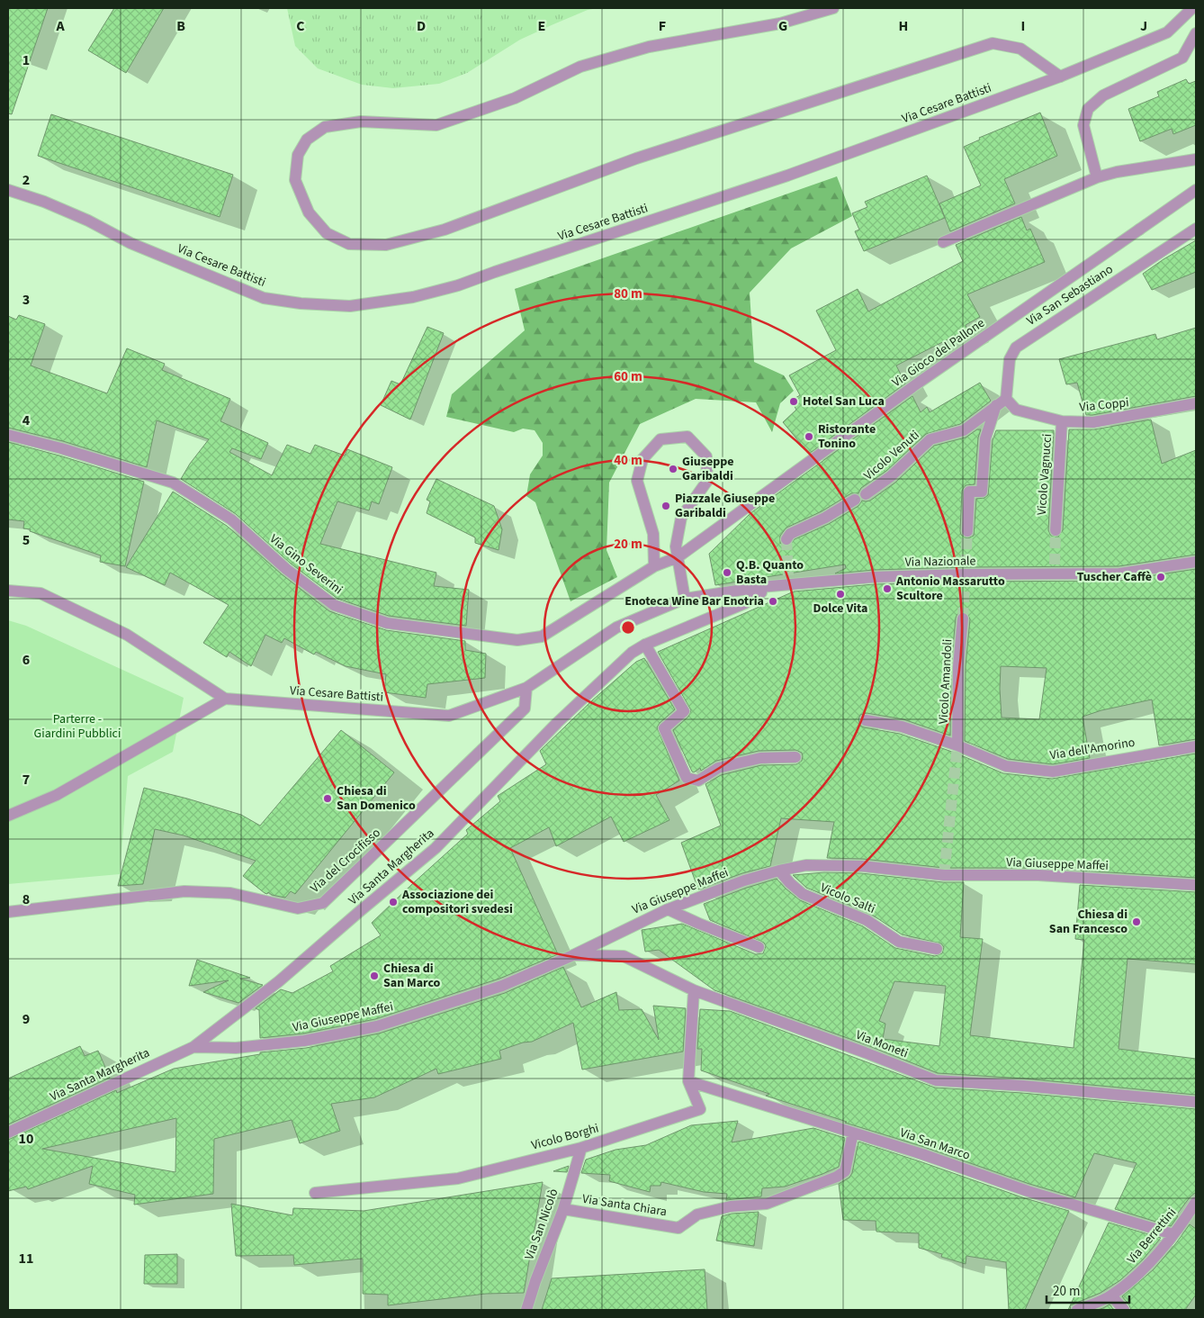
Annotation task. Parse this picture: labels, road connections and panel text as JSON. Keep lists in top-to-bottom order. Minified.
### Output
{"streets":{"street":["Via Cesare Battisti","Via San Sebastiano","Via Gioco del Pallone","Via Coppi","Vicolo Venuti","Vicolo Vagnucci","Via Nazionale","Via Gino Severini","Vicolo Amandoli","Via dell'Amorino","Via del Crocifisso","Via Giuseppe Maffei","Via Santa Margherita","Vicolo Salti","Via Moneti","Vicolo Borghi","Via San Marco","Via Santa Chiara","Via San Nicolò","Via Berrettini"]},"crossings":[["Via Cesare Battisti","Via Nazionale"],["Via Cesare Battisti","Via del Crocifisso"],["Via San Sebastiano","Via Coppi"],["Via San Sebastiano","Vicolo Venuti"],["Via Coppi","Vicolo Venuti"],["Via Coppi","Vicolo Vagnucci"],["Via Nazionale","Via Santa Margherita"],["Vicolo Amandoli","Via dell'Amorino"],["Via Giuseppe Maffei","Via Santa Margherita"],["Via Giuseppe Maffei","Vicolo Salti"],["Via Giuseppe Maffei","Via Moneti"],["Via Moneti","Vicolo Borghi"],["Vicolo Borghi","Via San Marco"],["Vicolo Borghi","Via San Nicolò"],["Via San Marco","Via Santa Chiara"],["Via San Marco","Via Berrettini"],["Via Santa Chiara","Via San Nicolò"]],"parks":["Parterre - Giardini Pubblici"],"places":["Hotel San Luca","Ristorante Tonino","Giuseppe Garibaldi","Piazzale Giuseppe Garibaldi","Q.B. Quanto Basta","Tuscher Caffè","Antonio Massarutto Scultore","Dolce Vita","Enoteca Wine Bar Enotria","Chiesa di San Domenico","Associazione dei compositori svedesi","Chiesa di San Francesco","Chiesa di San Marco"],"scale_bar":"20 m","grid":{"columns":["A","B","C","D","E","F","G","H","I","J"],"rows":["1","2","3","4","5","6","7","8","9","10","11"]},"rings":["80 m","60 m","40 m","20 m"]}
